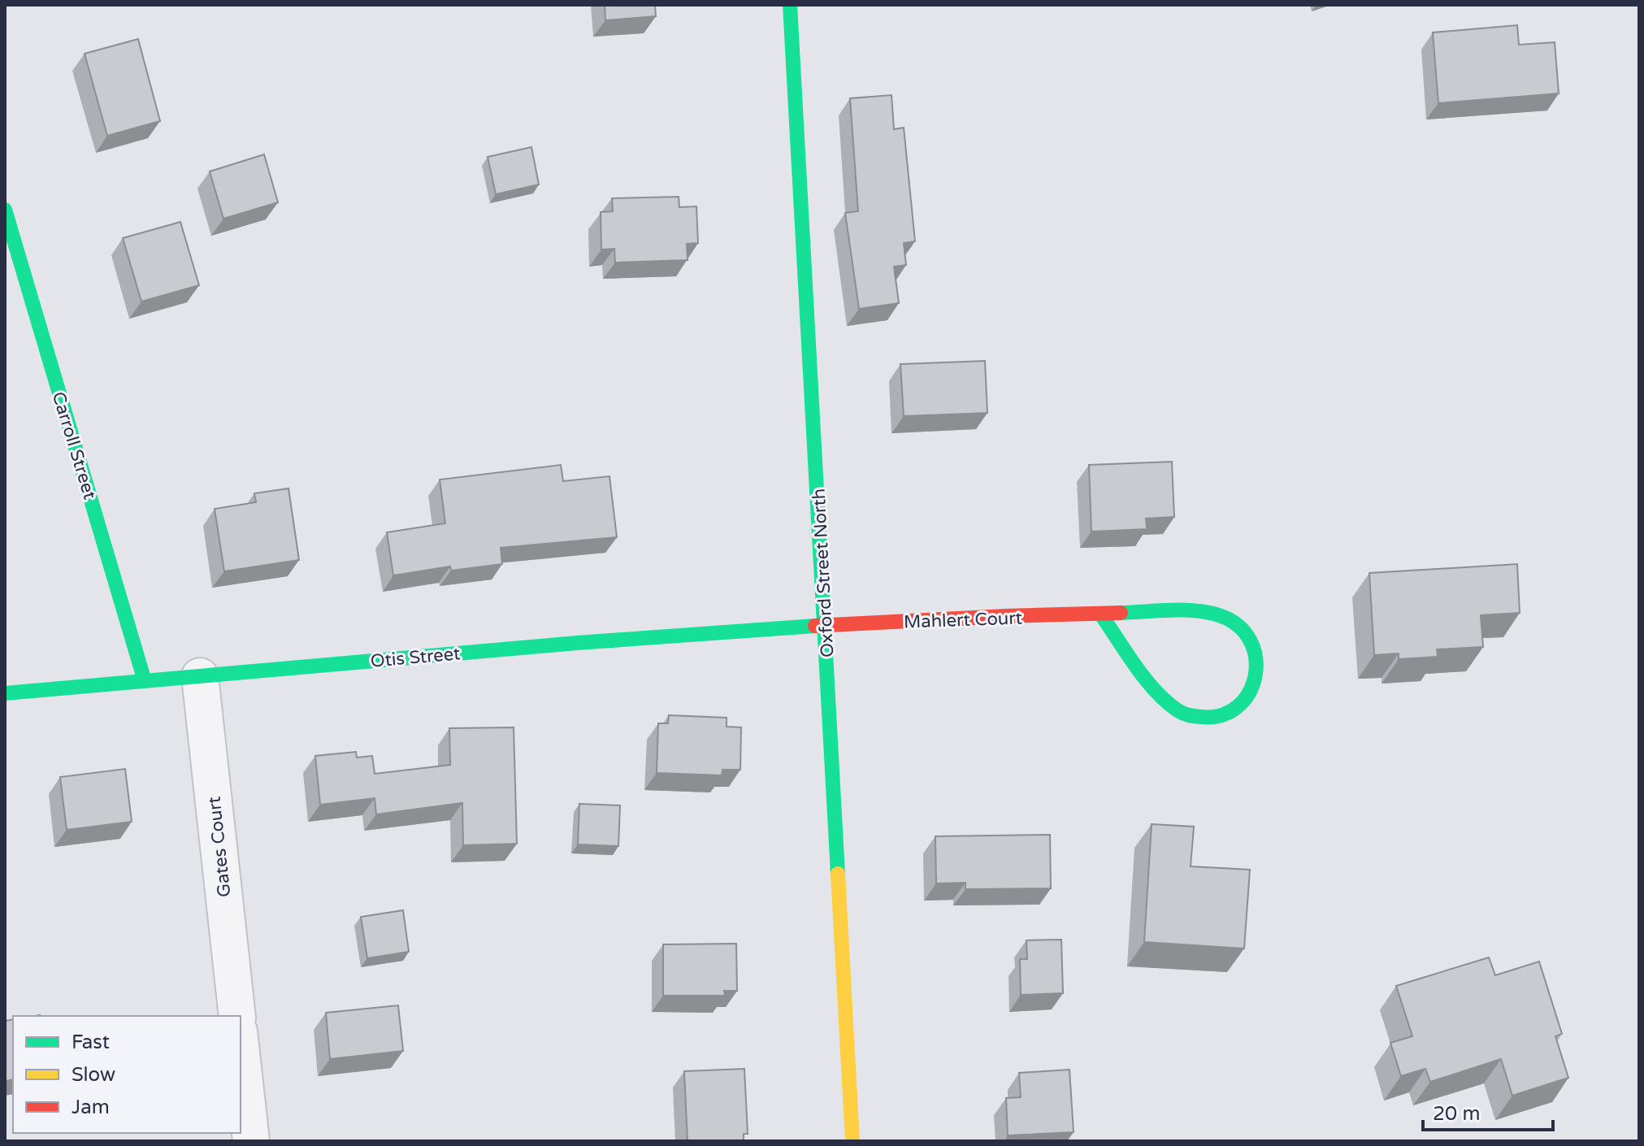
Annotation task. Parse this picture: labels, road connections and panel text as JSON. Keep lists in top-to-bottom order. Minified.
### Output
{"streets":{"street":["Carroll Street","Oxford Street North","Mahlert Court","Otis Street","Gates Court"]},"crossings":[["Carroll Street","Otis Street"],["Oxford Street North","Mahlert Court"],["Oxford Street North","Otis Street"],["Mahlert Court","Otis Street"],["Otis Street","Gates Court"]],"legend":["Fast","Slow","Jam"],"scale_bar":"20 m"}
